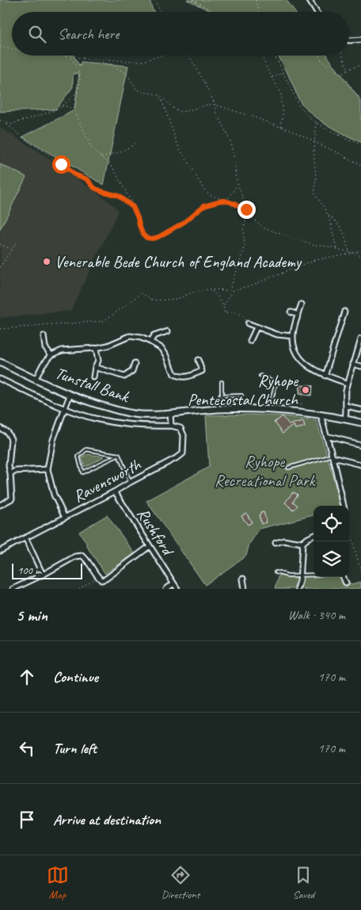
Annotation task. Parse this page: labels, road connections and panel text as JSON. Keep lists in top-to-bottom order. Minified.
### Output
{"streets":{"main road":["Tunstall Bank"],"street":["Ravensworth","Rushford"]},"crossings":[["Ravensworth","Rushford"]],"parks":["Ryhope Recreational Park"],"places":["Venerable Bede Church of England Academy","Ryhope Pentecostal Church"],"scale_bar":"100 m","page":{"search":"Search here","scale":"100 m","heading":["5 min","Walk · 340 m"],"list":[["Continue","170 m"],["Turn left","170 m"],"Arrive at destination"],"nav":["Map","Directions","Saved"]}}
